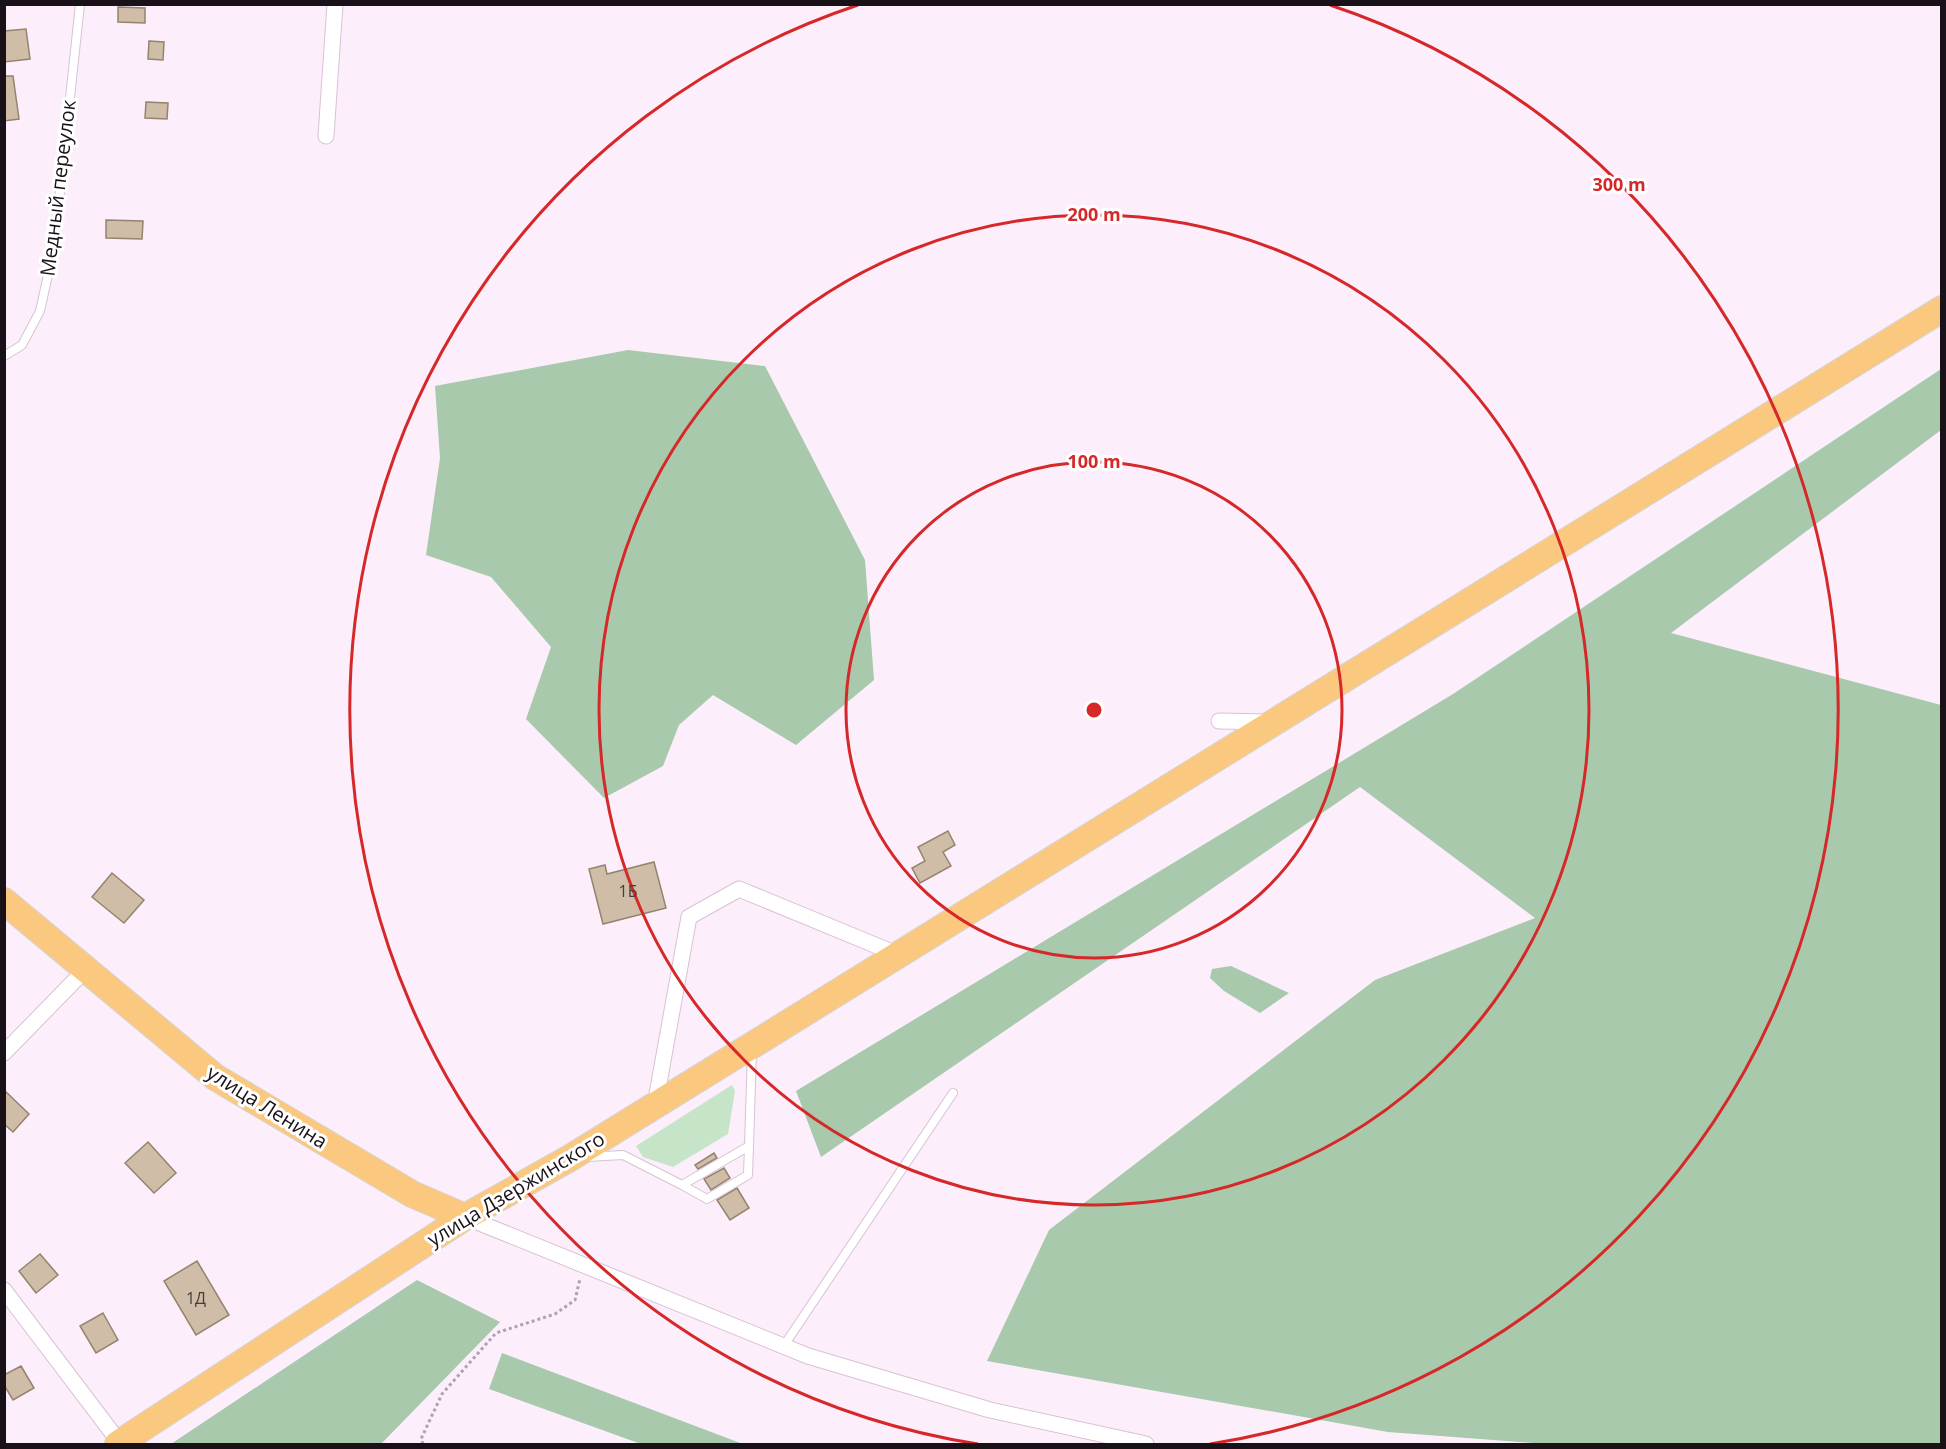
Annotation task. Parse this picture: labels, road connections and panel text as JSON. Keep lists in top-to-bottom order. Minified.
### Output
{"streets":{"main road":["улица Ленина","улица Дзержинского"],"lane":["Медный переулок"]},"crossings":[["улица Ленина","улица Дзержинского"]],"house_numbers":["1Б","1Д"],"rings":["300 m","200 m","100 m"]}
